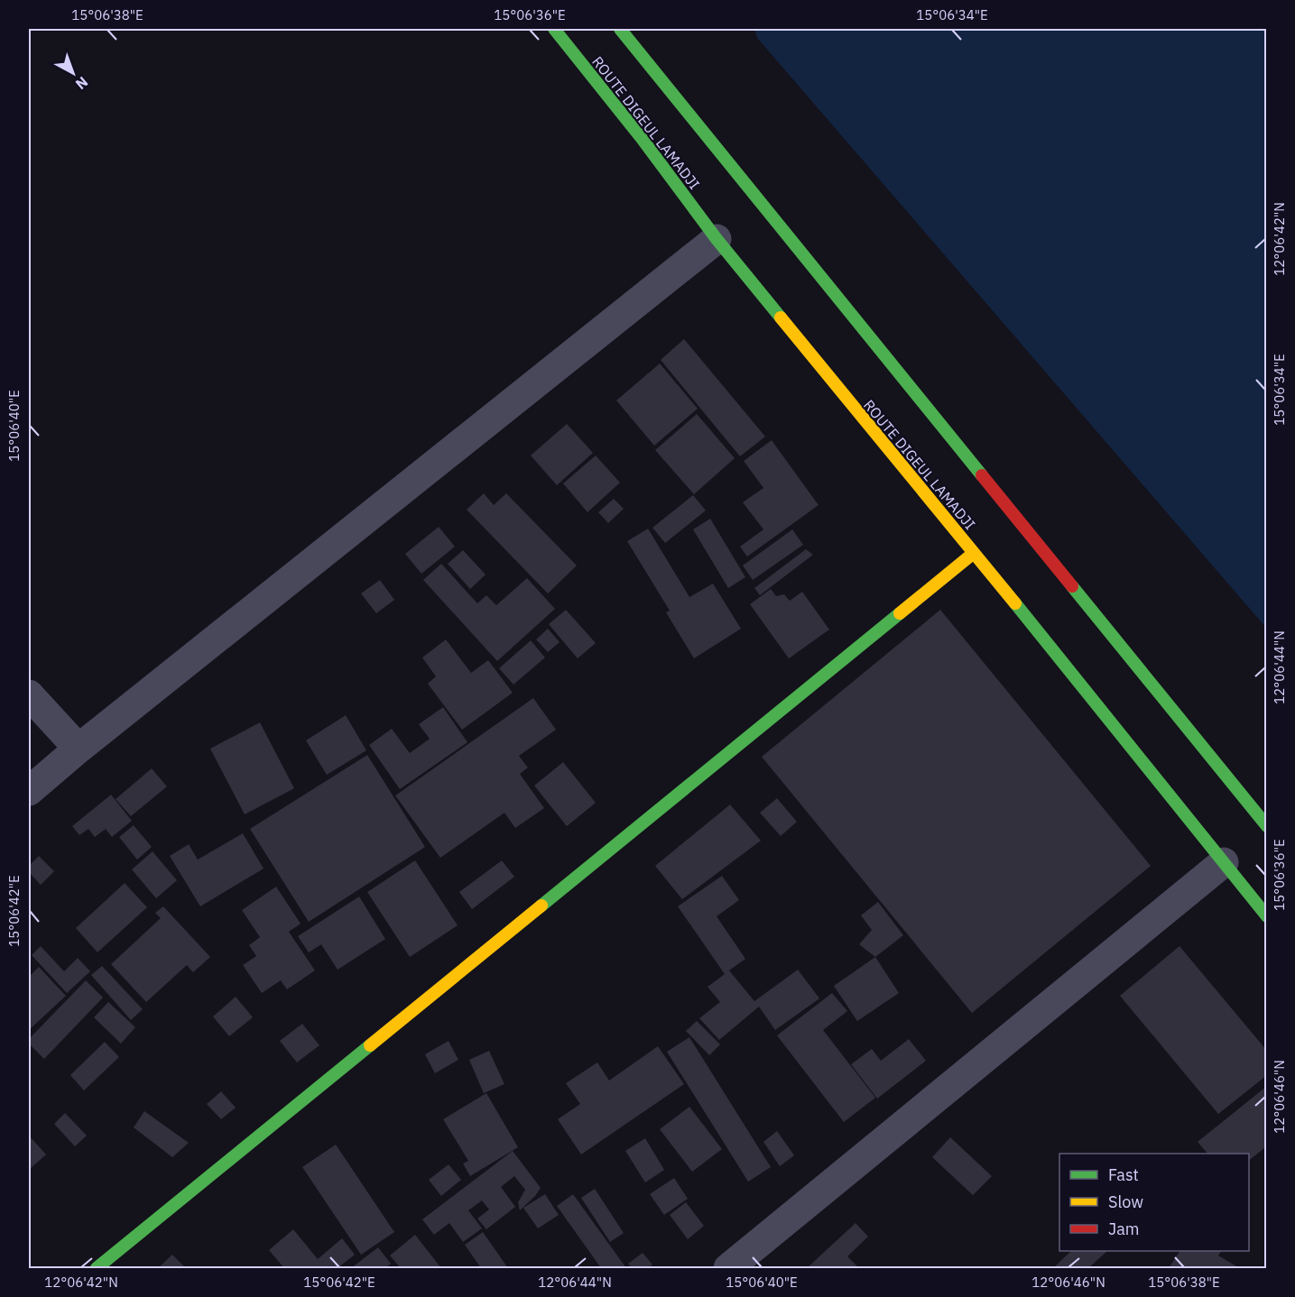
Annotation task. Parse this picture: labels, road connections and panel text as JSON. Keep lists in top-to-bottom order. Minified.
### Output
{"streets":{"main road":["ROUTE DIGEUL LAMADJI"]},"legend":["Fast","Slow","Jam"],"north":"bottom right","coordinates":["15°06'38\"E","15°06'36\"E","15°06'34\"E","12°06'42\"N","15°06'40\"E","12°06'44\"N","15°06'42\"E","12°06'46\"N"]}
